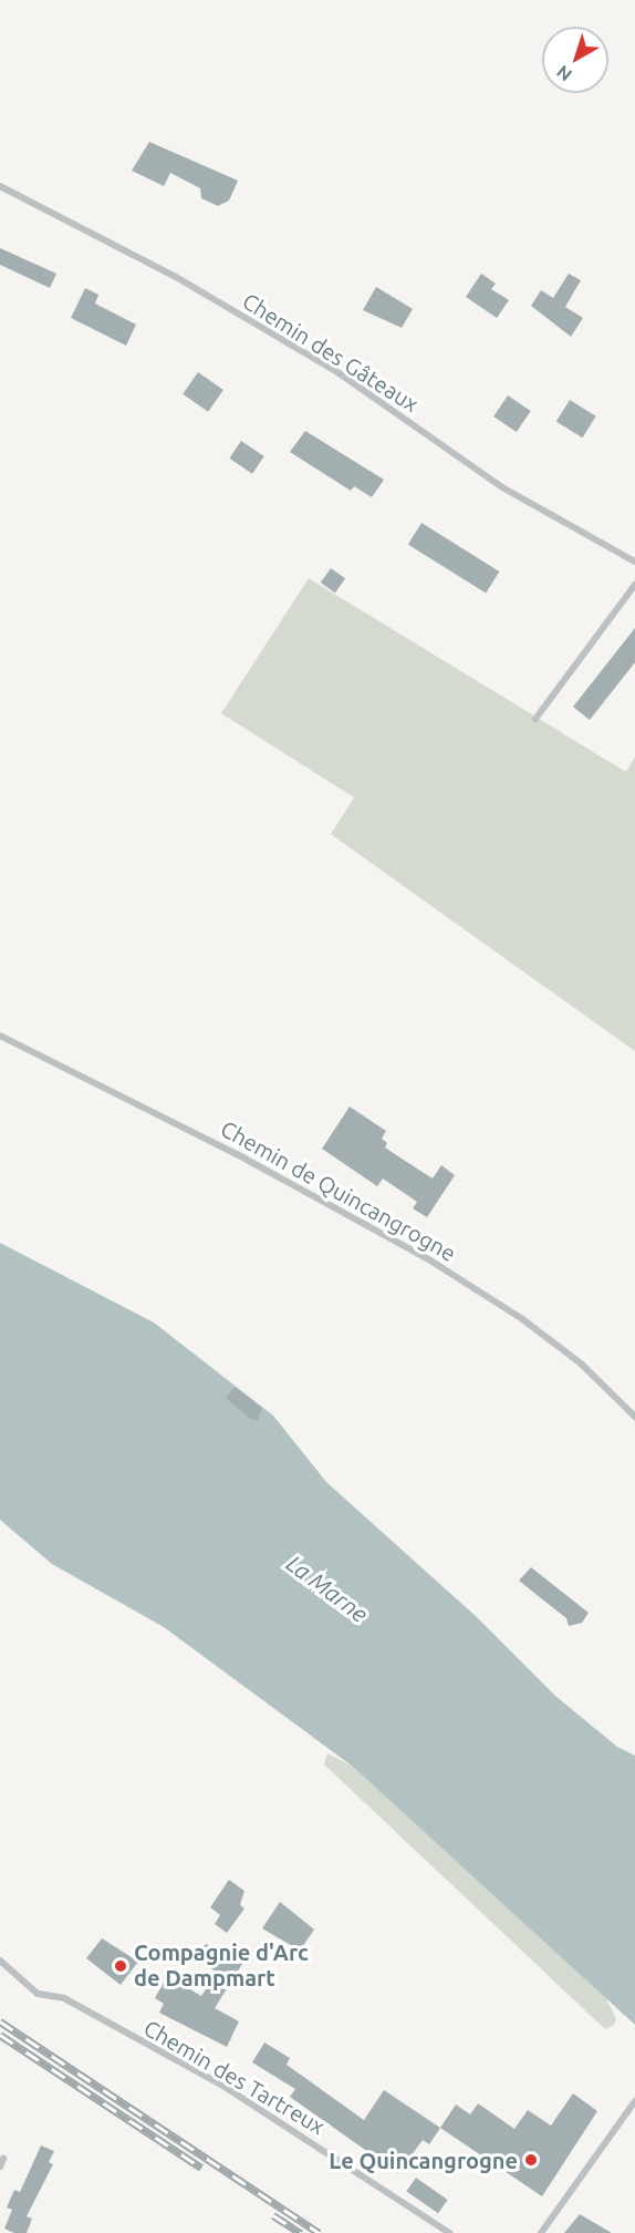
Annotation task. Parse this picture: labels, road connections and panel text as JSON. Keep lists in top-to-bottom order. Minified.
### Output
{"streets":{"street":["Chemin des Gâteaux","Chemin de Quincangrogne","Chemin des Tartreux"]},"water":["La Marne"],"places":["Compagnie d'Arc de Dampmart","Le Quincangrogne"],"north":"bottom left"}
